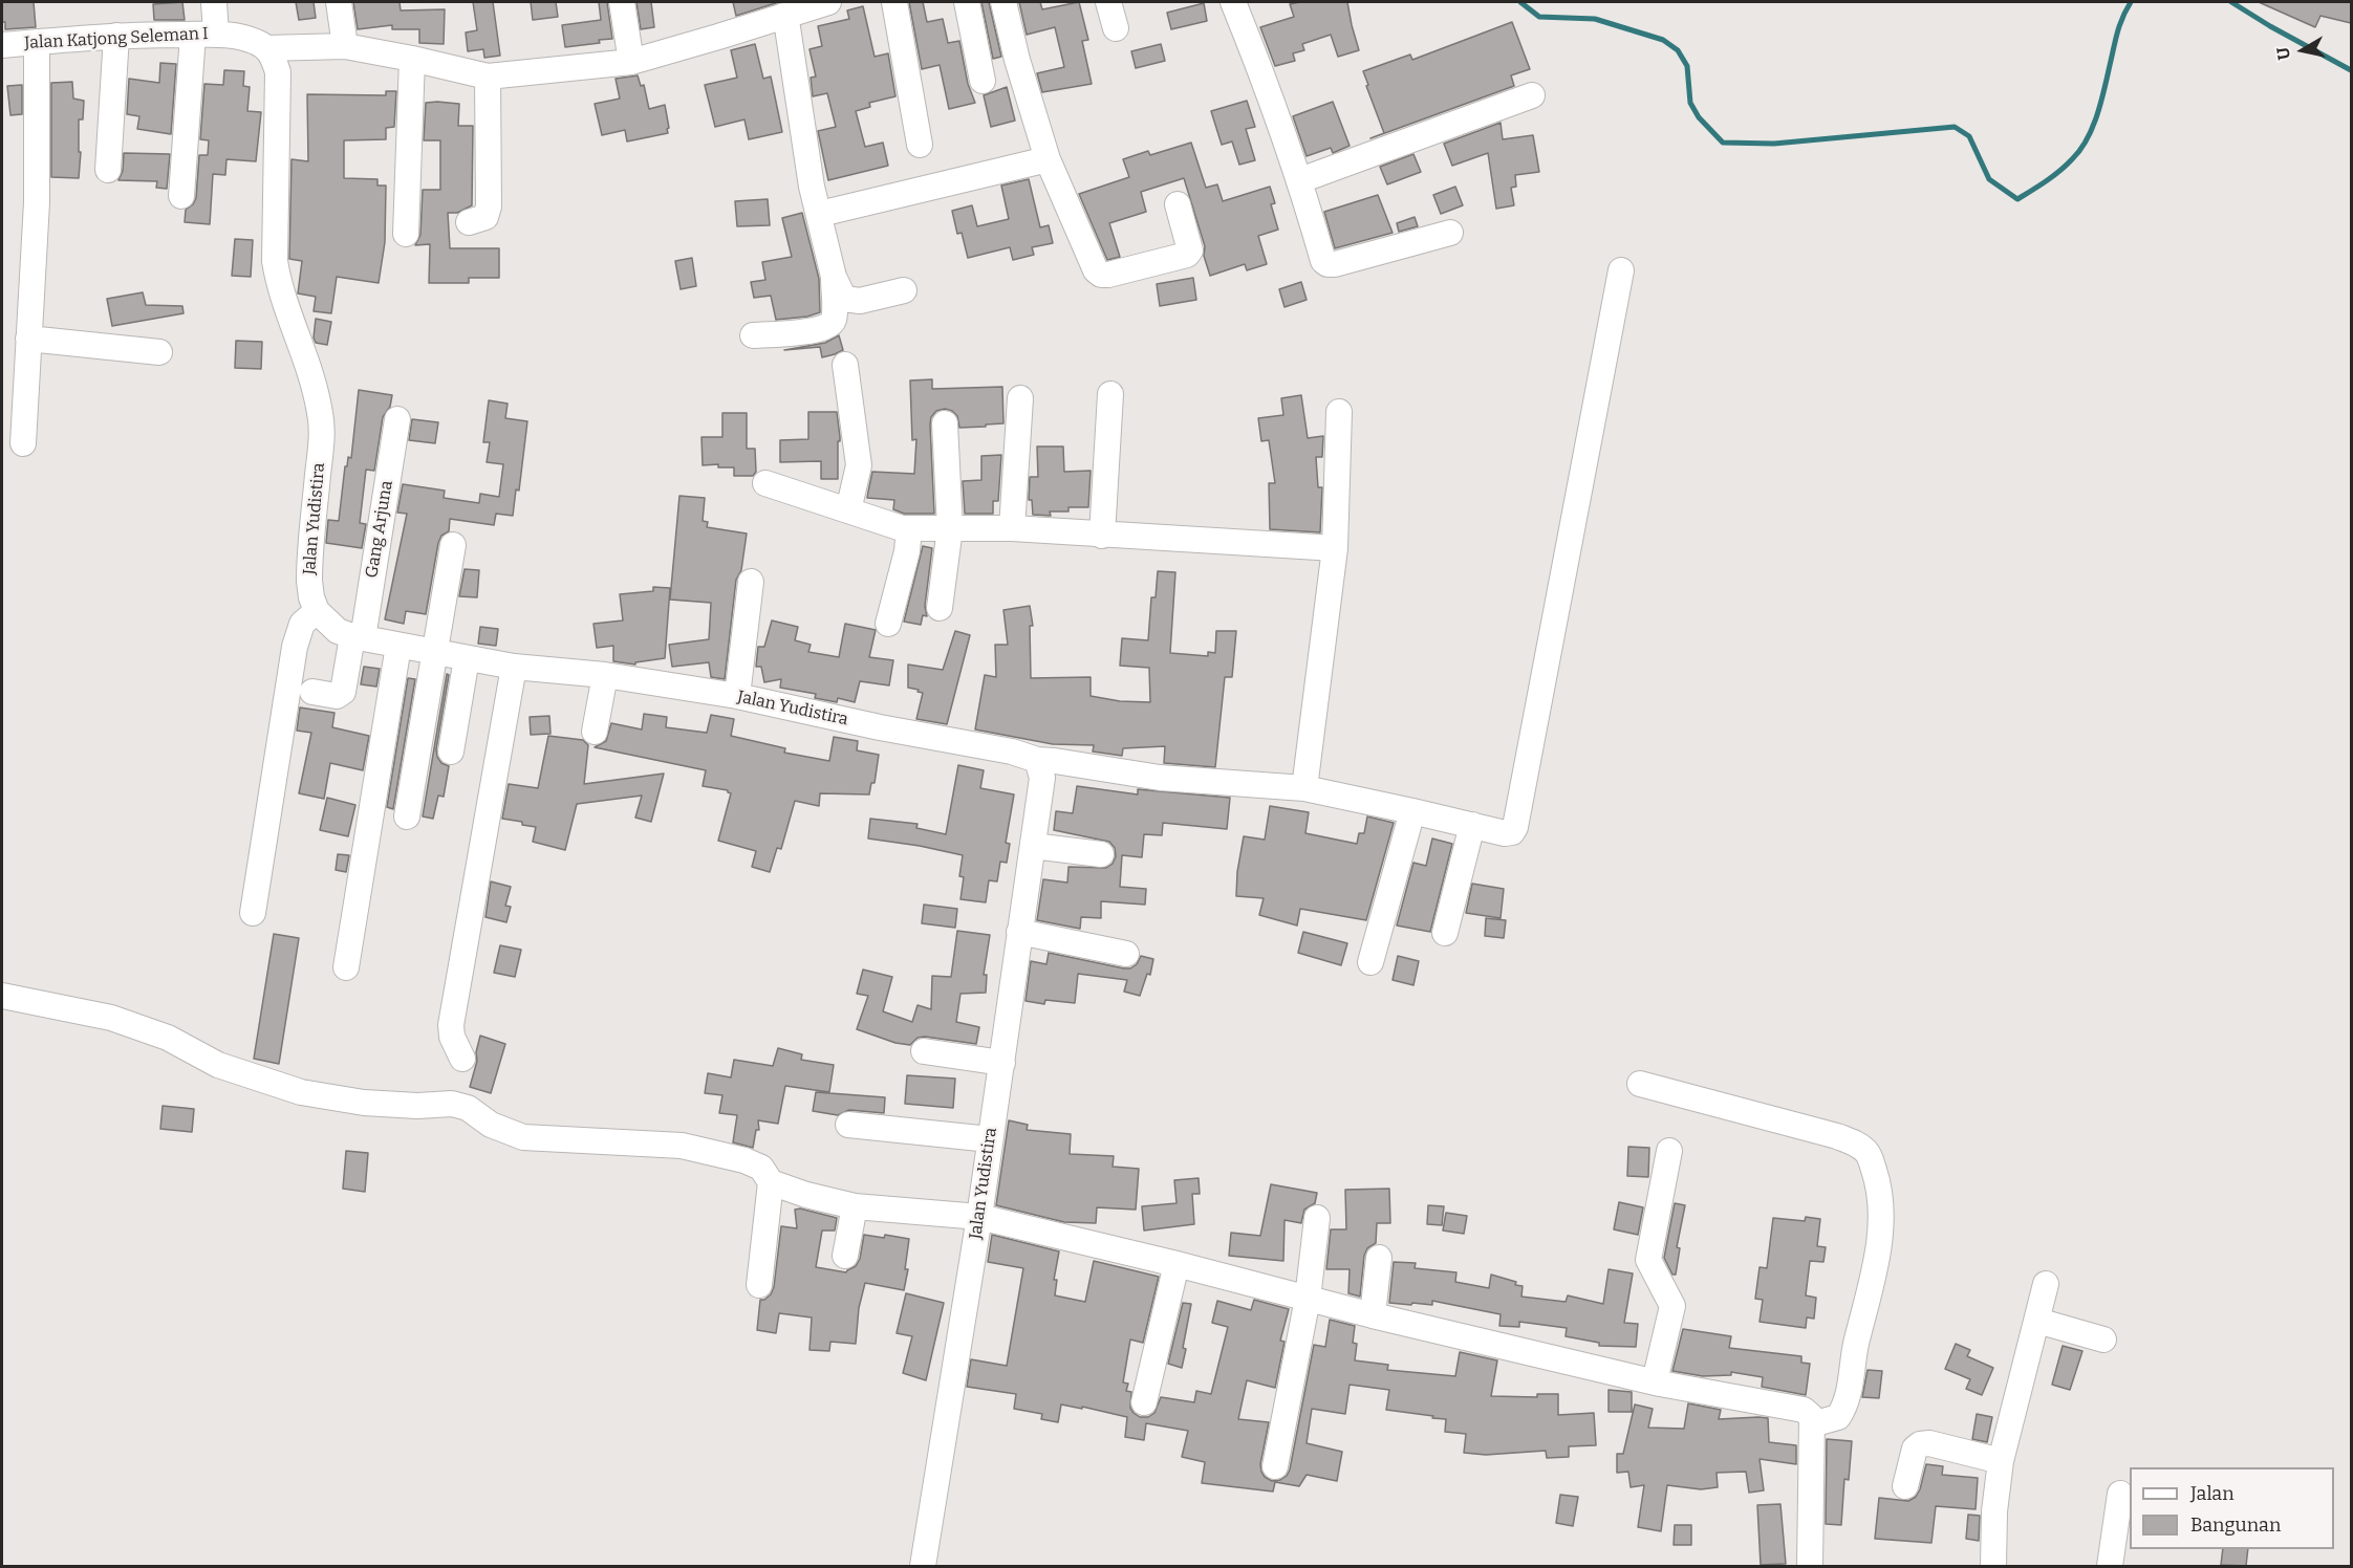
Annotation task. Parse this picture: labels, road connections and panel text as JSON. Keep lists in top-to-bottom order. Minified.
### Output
{"streets":{"street":["Jalan Katjong Seleman I","Jalan Yudistira","Gang Arjuna"]},"crossings":[["Jalan Katjong Seleman I","Jalan Yudistira"],["Jalan Yudistira","Gang Arjuna"]],"legend":["Jalan","Bangunan"],"north":"left"}
